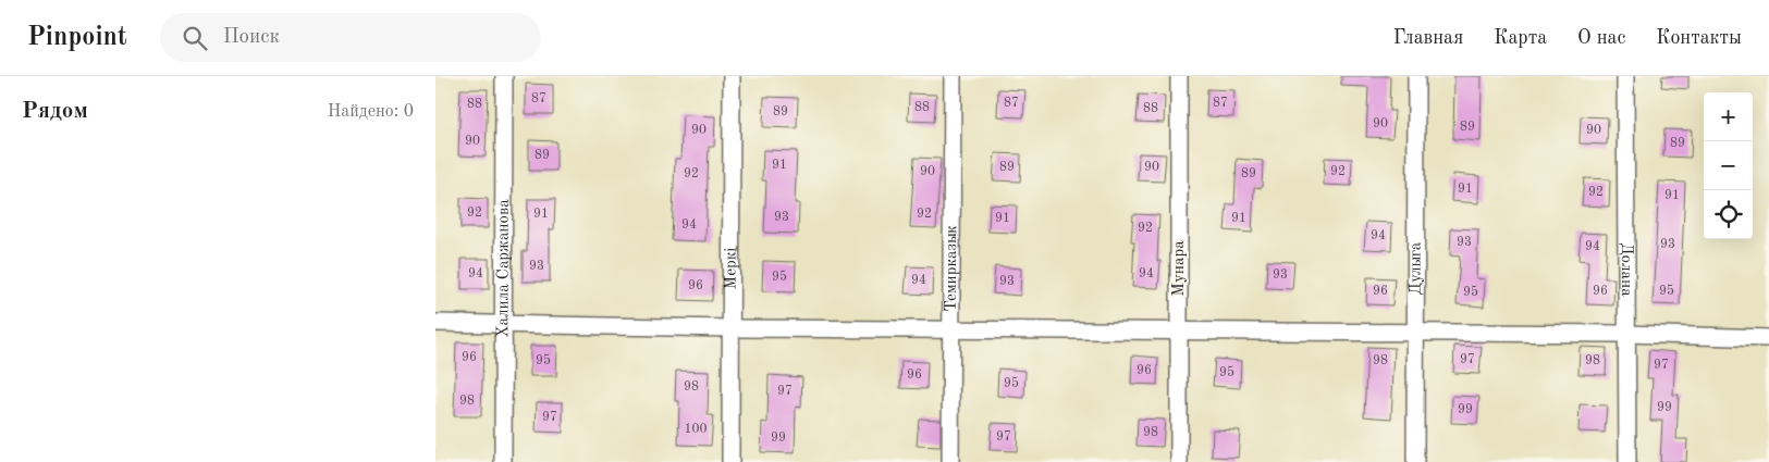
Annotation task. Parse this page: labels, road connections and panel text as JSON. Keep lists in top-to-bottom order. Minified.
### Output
{"streets":{"street":["Мунара","Дулыга","Халила Саржанова","Меркі","Темирказык","Долана"]},"house_numbers":["87","87","87","88","88","88","89","90","89","90","90","90","89","89","91","89","90","90","92","92","89","91","92","91","92","91","92","93","91","91","94","92","94","93","93","94","93","94","94","93","95","94","93","96","96","96","95","95","96","97","95","98","98","97","96","95","96","95","98","97","98","99","99","97","100","98","97","99"],"page":{"header":"Pinpoint","search":"Поиск","nav":["Главная","Карта","О нас","Контакты"],"heading":["Рядом","Найдено: 0"],"map_buttons":["+","−"]}}
